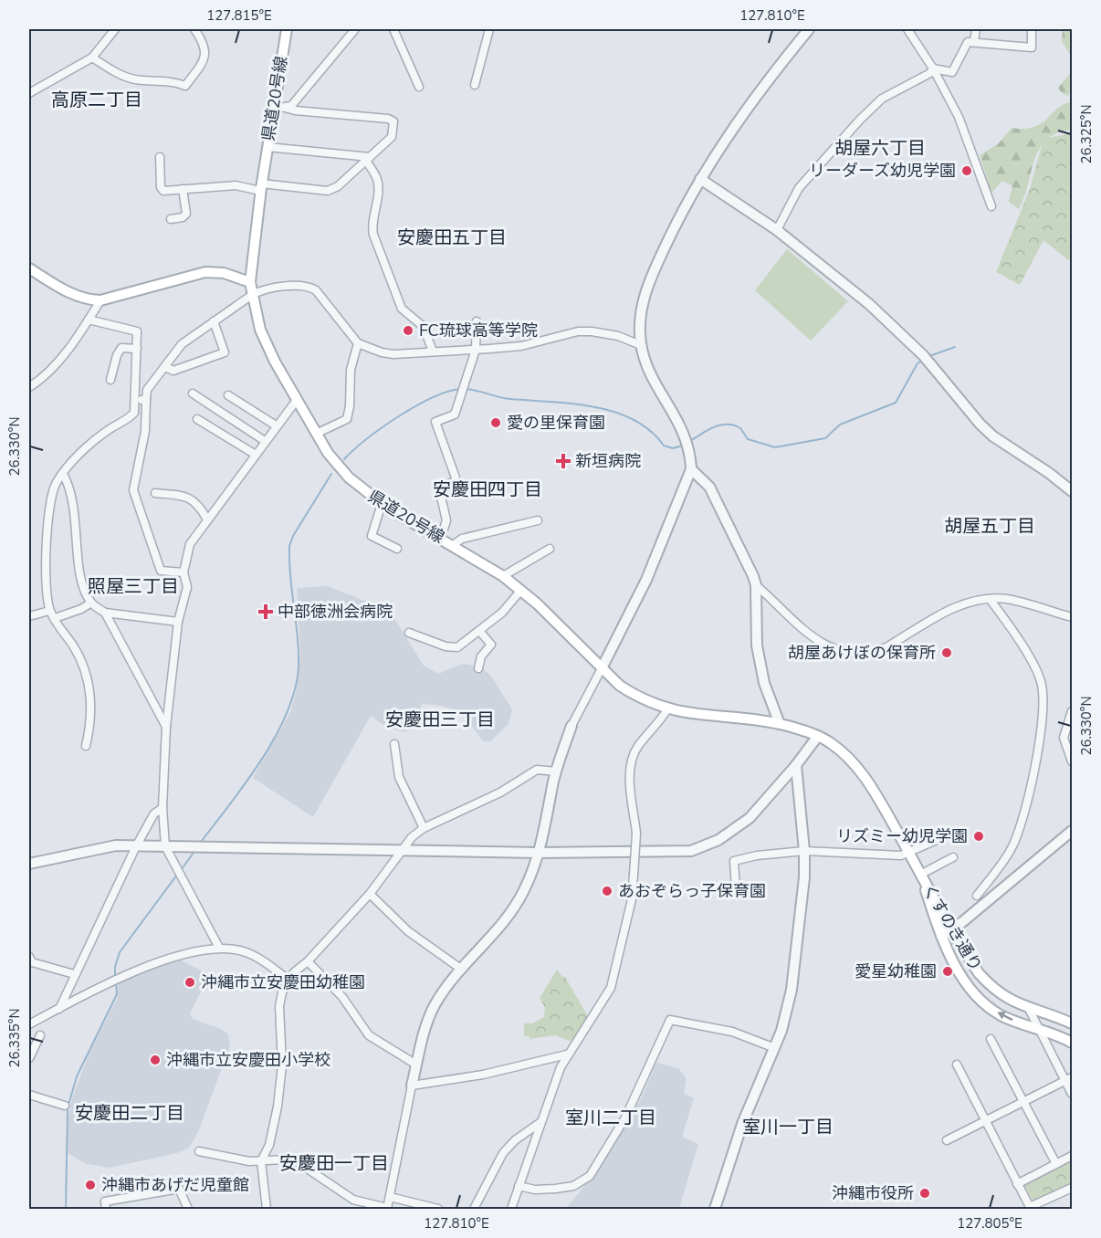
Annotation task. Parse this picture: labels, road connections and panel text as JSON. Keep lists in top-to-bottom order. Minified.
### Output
{"streets":{"main road":["県道20号線","くすのき通り"]},"crossings":[["県道20号線","くすのき通り"]],"districts":["高原二丁目","胡屋六丁目","安慶田五丁目","安慶田四丁目","胡屋五丁目","照屋三丁目","安慶田三丁目","安慶田二丁目","室川二丁目","室川一丁目","安慶田一丁目"],"places":{"other":["リーダーズ幼児学園","FC琉球高等学院","愛の里保育園","胡屋あけぼの保育所","リズミー幼児学園","あおぞらっ子保育園","愛星幼稚園","沖縄市立安慶田幼稚園","沖縄市立安慶田小学校","沖縄市あげだ児童館","沖縄市役所"],"health":["新垣病院","中部徳洲会病院"]},"coordinates":["127.815°E","127.810°E","26.325°N","26.330°N","26.335°N","127.805°E"]}
